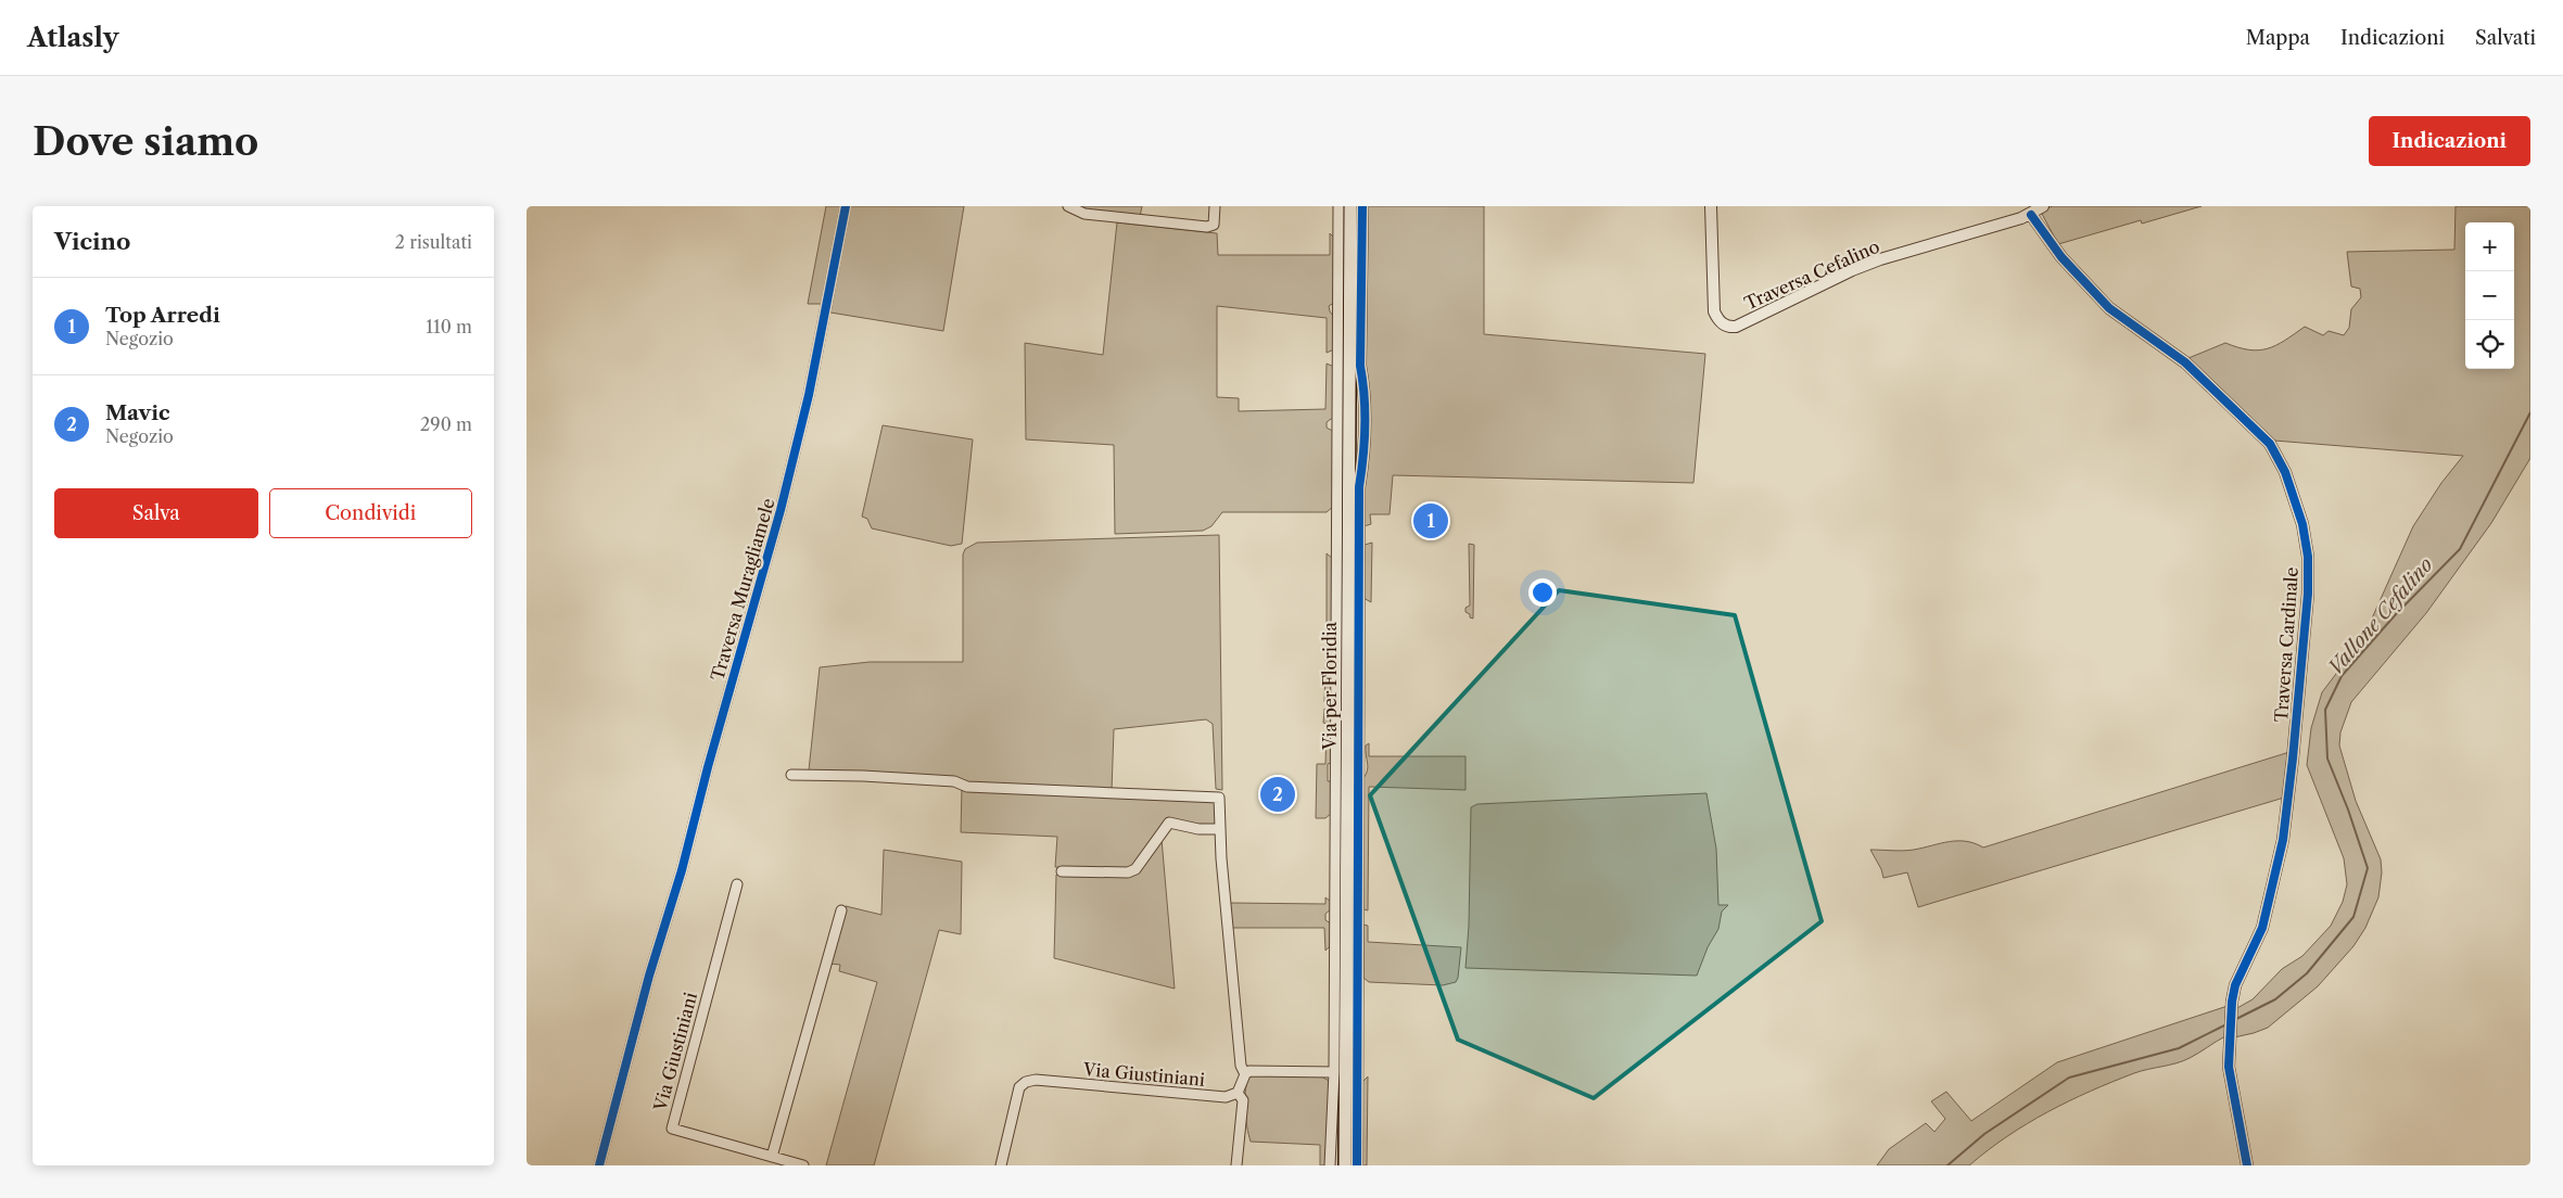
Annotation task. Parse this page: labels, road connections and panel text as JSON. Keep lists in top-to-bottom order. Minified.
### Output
{"streets":{"main road":["Via per Floridia"],"street":["Traversa Cefalino","Traversa Muragliamele","Traversa Cardinale","Via Giustiniani"]},"crossings":[["Traversa Cefalino","Traversa Cardinale"]],"water":["Vallone Cefalino"],"page":{"header":"Atlasly","nav":["Mappa","Indicazioni","Salvati"],"buttons":["Indicazioni",["Salva","Condividi"]],"title":"Dove siamo","heading":["Vicino","2 risultati"],"map_buttons":["+","−"],"list":[{"mark":"1","name":"Top Arredi","note":"Negozio","value":"110 m"},{"mark":"2","name":"Mavic","note":"Negozio","value":"290 m"}],"pins":["1","2"]}}
